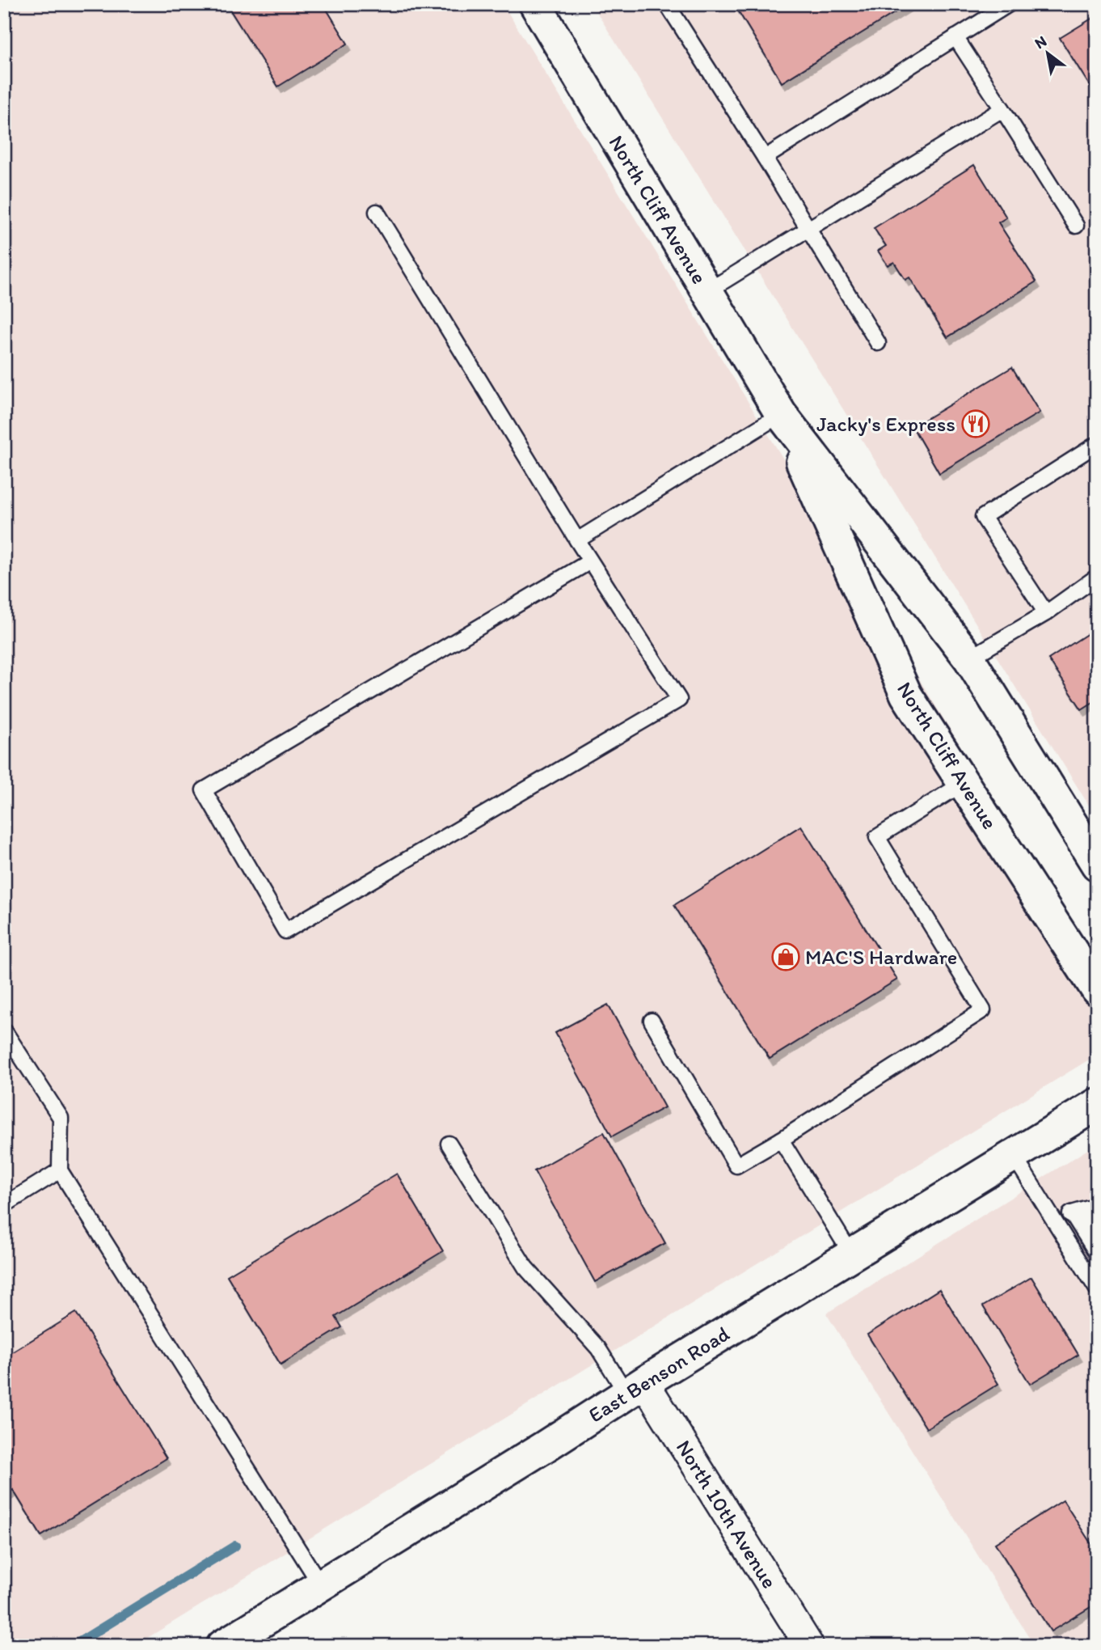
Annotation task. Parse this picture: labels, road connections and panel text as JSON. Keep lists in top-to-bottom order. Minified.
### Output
{"streets":{"main road":["North Cliff Avenue","East Benson Road"],"street":["North 10th Avenue"]},"crossings":[["East Benson Road","North 10th Avenue"]],"places":{"restaurant":["Jacky's Express"],"shop":["MAC'S Hardware"]},"north":"top left"}
